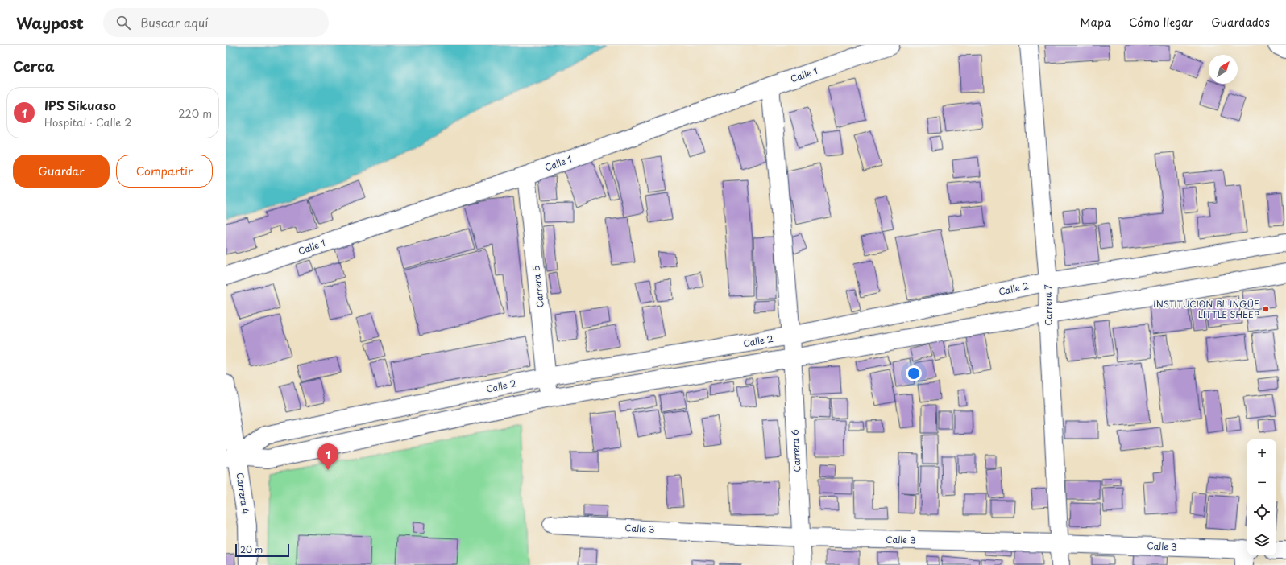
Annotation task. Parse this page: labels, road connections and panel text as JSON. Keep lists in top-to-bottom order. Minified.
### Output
{"streets":{"street":["Calle 1","Carrera 5","Calle 2","Carrera 7","Carrera 6","Carrera 4","Calle 3"]},"crossings":[["Calle 1","Carrera 5"],["Calle 1","Carrera 6"],["Carrera 5","Calle 2"],["Calle 2","Carrera 7"],["Calle 2","Carrera 6"],["Calle 2","Carrera 4"],["Carrera 7","Calle 3"],["Carrera 6","Calle 3"]],"places":["INSTITUCION BILINGÜE LITTLE SHEEP"],"scale_bar":"20 m","north":"top right","page":{"header":"Waypost","search":"Buscar aquí","nav":["Mapa","Cómo llegar","Guardados"],"heading":"Cerca","list":[{"mark":"1","name":"IPS Sikuaso","note":"Hospital · Calle 2","value":"220 m"}],"buttons":["Guardar","Compartir"],"map_buttons":["+","−"],"pins":"1","scale":"20 m"}}
